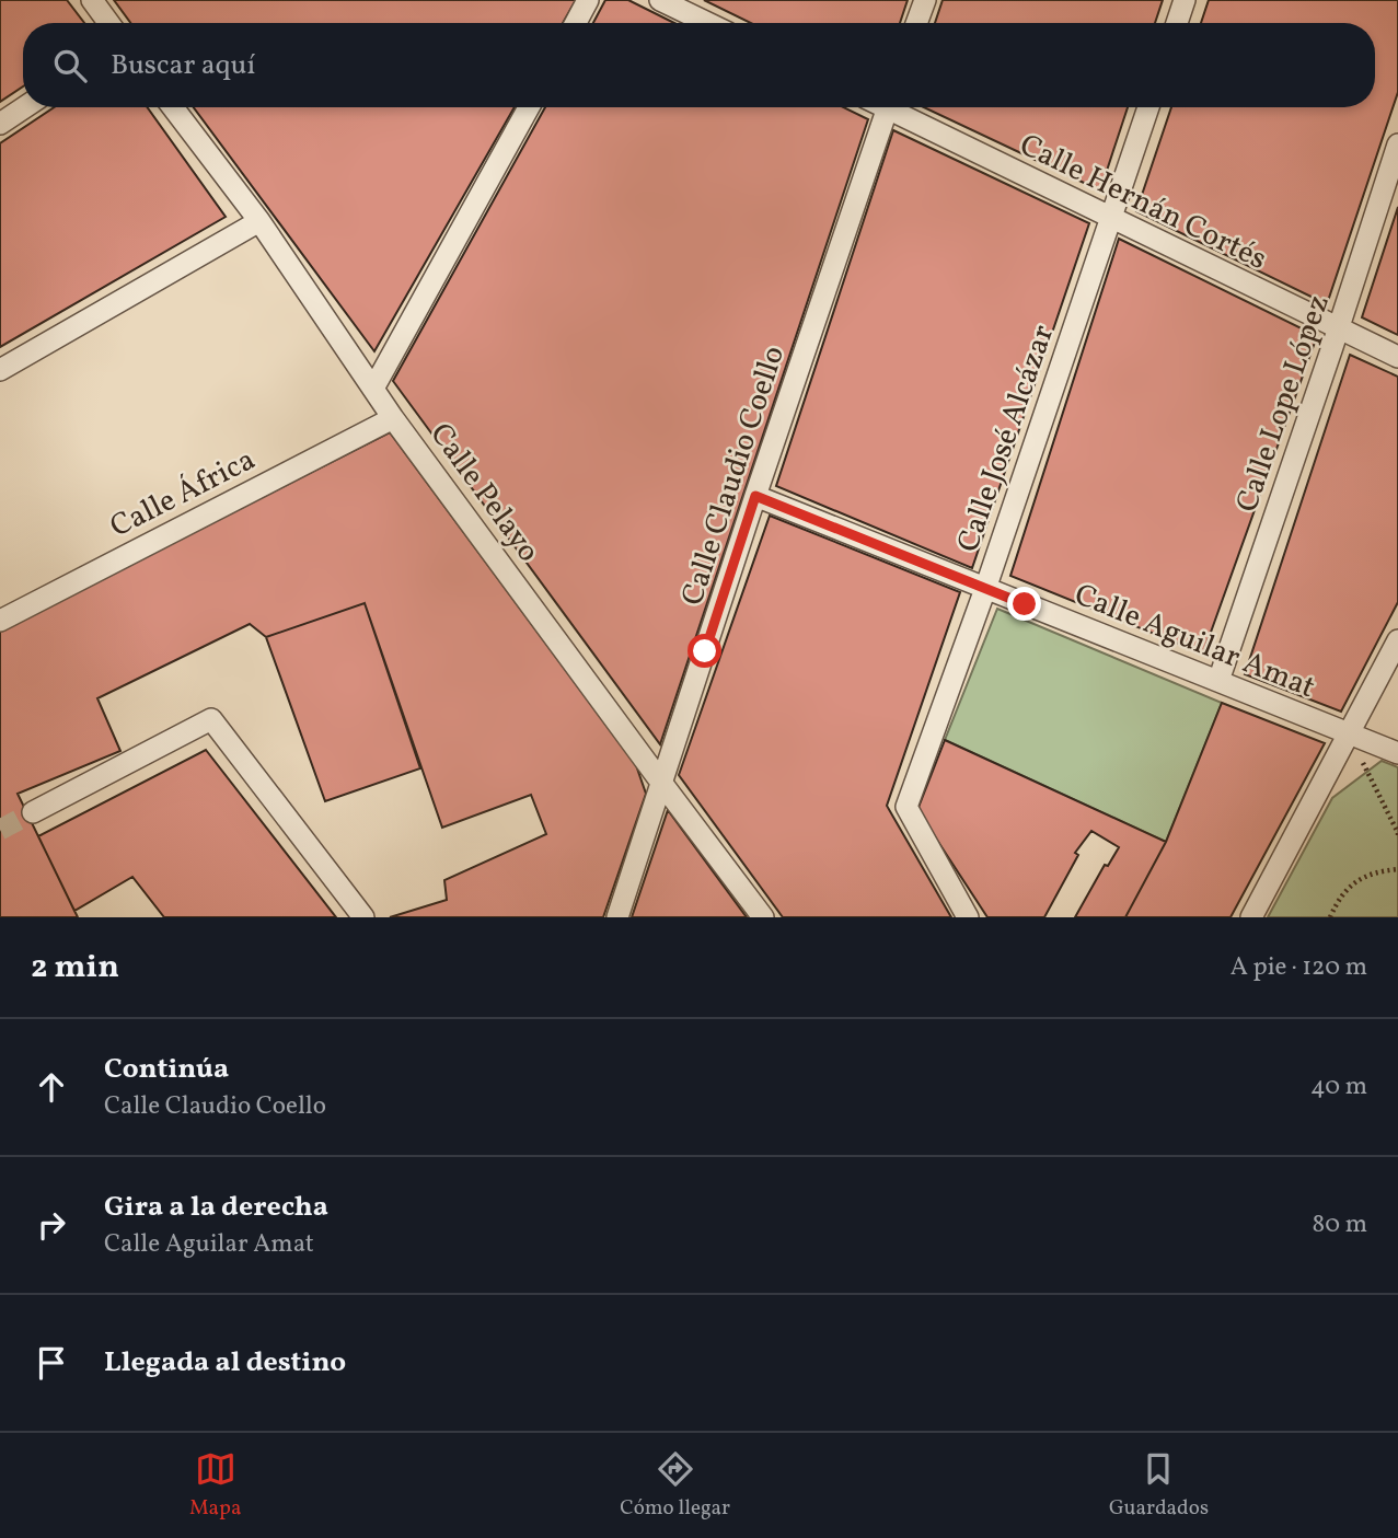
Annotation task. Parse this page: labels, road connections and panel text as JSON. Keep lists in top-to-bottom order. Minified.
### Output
{"streets":{"street":["Calle Hernán Cortés","Calle Lope López","Calle José Alcázar","Calle Claudio Coello","Calle África","Calle Pelayo","Calle Aguilar Amat"]},"crossings":[["Calle Hernán Cortés","Calle Lope López"],["Calle Hernán Cortés","Calle José Alcázar"],["Calle Lope López","Calle Aguilar Amat"],["Calle José Alcázar","Calle Aguilar Amat"],["Calle Claudio Coello","Calle Pelayo"],["Calle Claudio Coello","Calle Aguilar Amat"],["Calle África","Calle Pelayo"]],"page":{"search":"Buscar aquí","heading":["2 min","A pie · 120 m"],"list":[["Continúa","Calle Claudio Coello","40 m"],["Gira a la derecha","Calle Aguilar Amat","80 m"],"Llegada al destino"],"nav":["Mapa","Cómo llegar","Guardados"]}}
